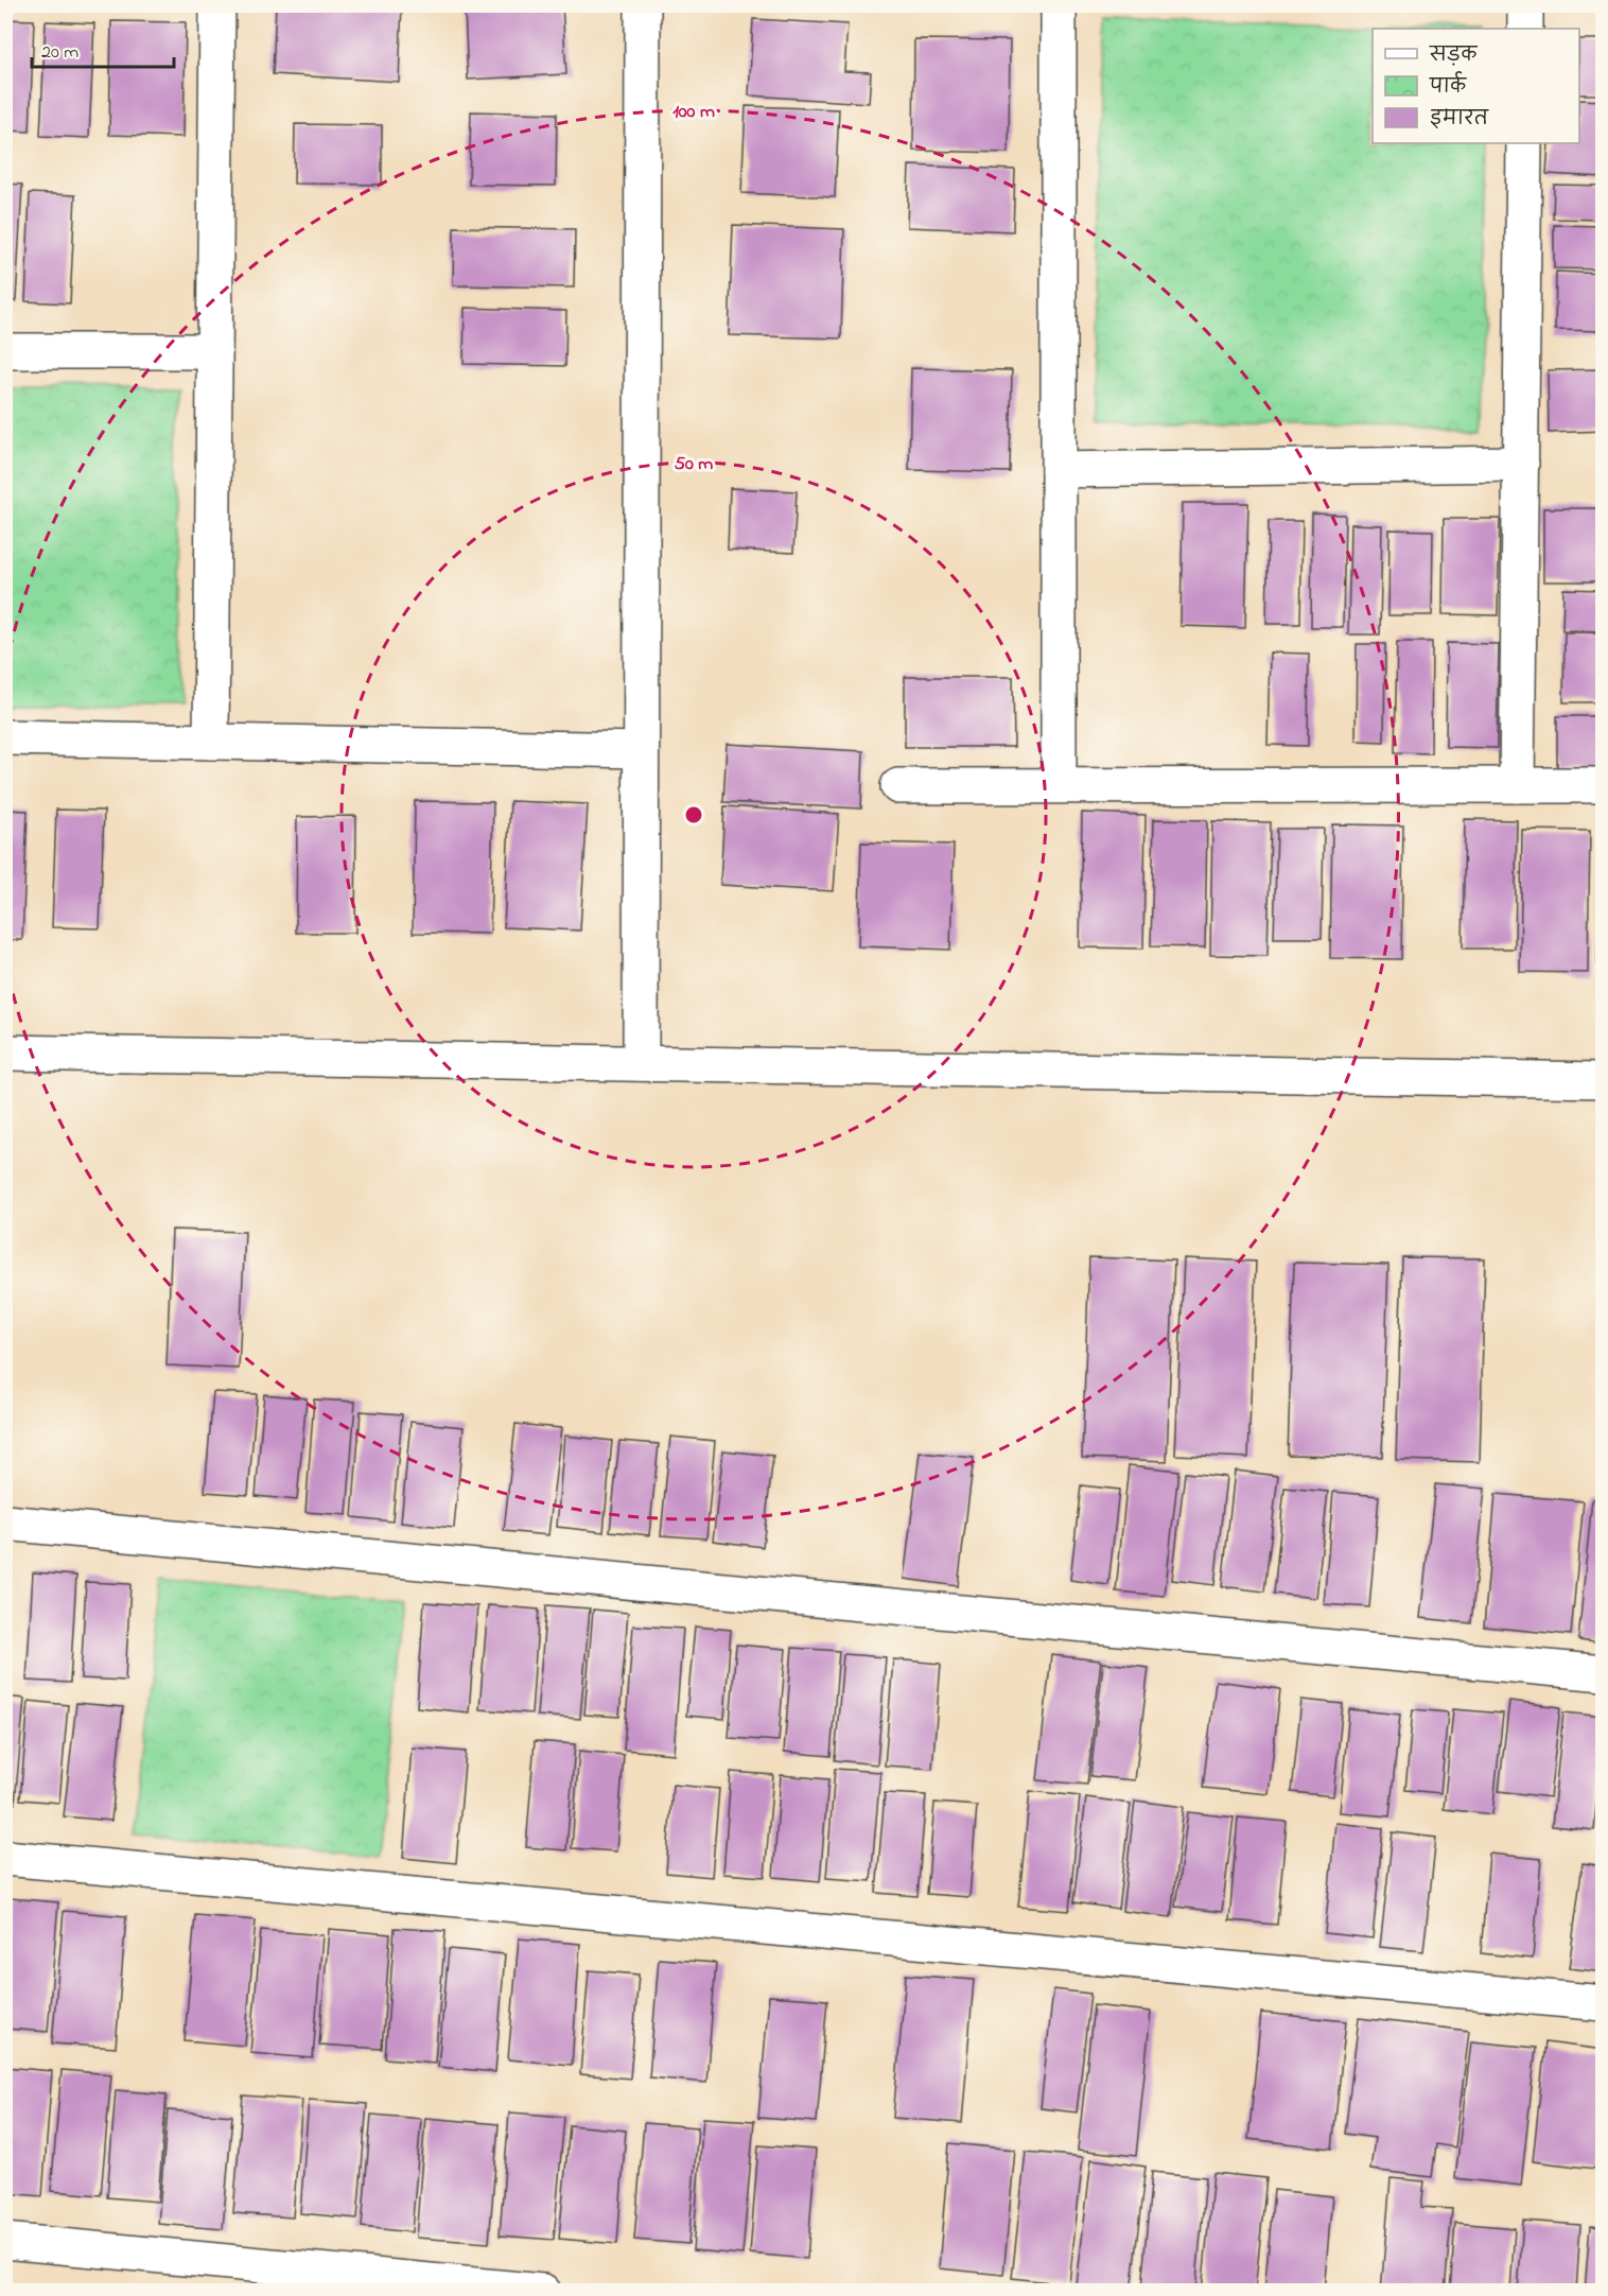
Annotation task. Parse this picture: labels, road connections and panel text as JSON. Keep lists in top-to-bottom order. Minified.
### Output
{"legend":["सड़क","पार्क","इमारत"],"scale_bar":"20 m","rings":["100 m","50 m"]}
